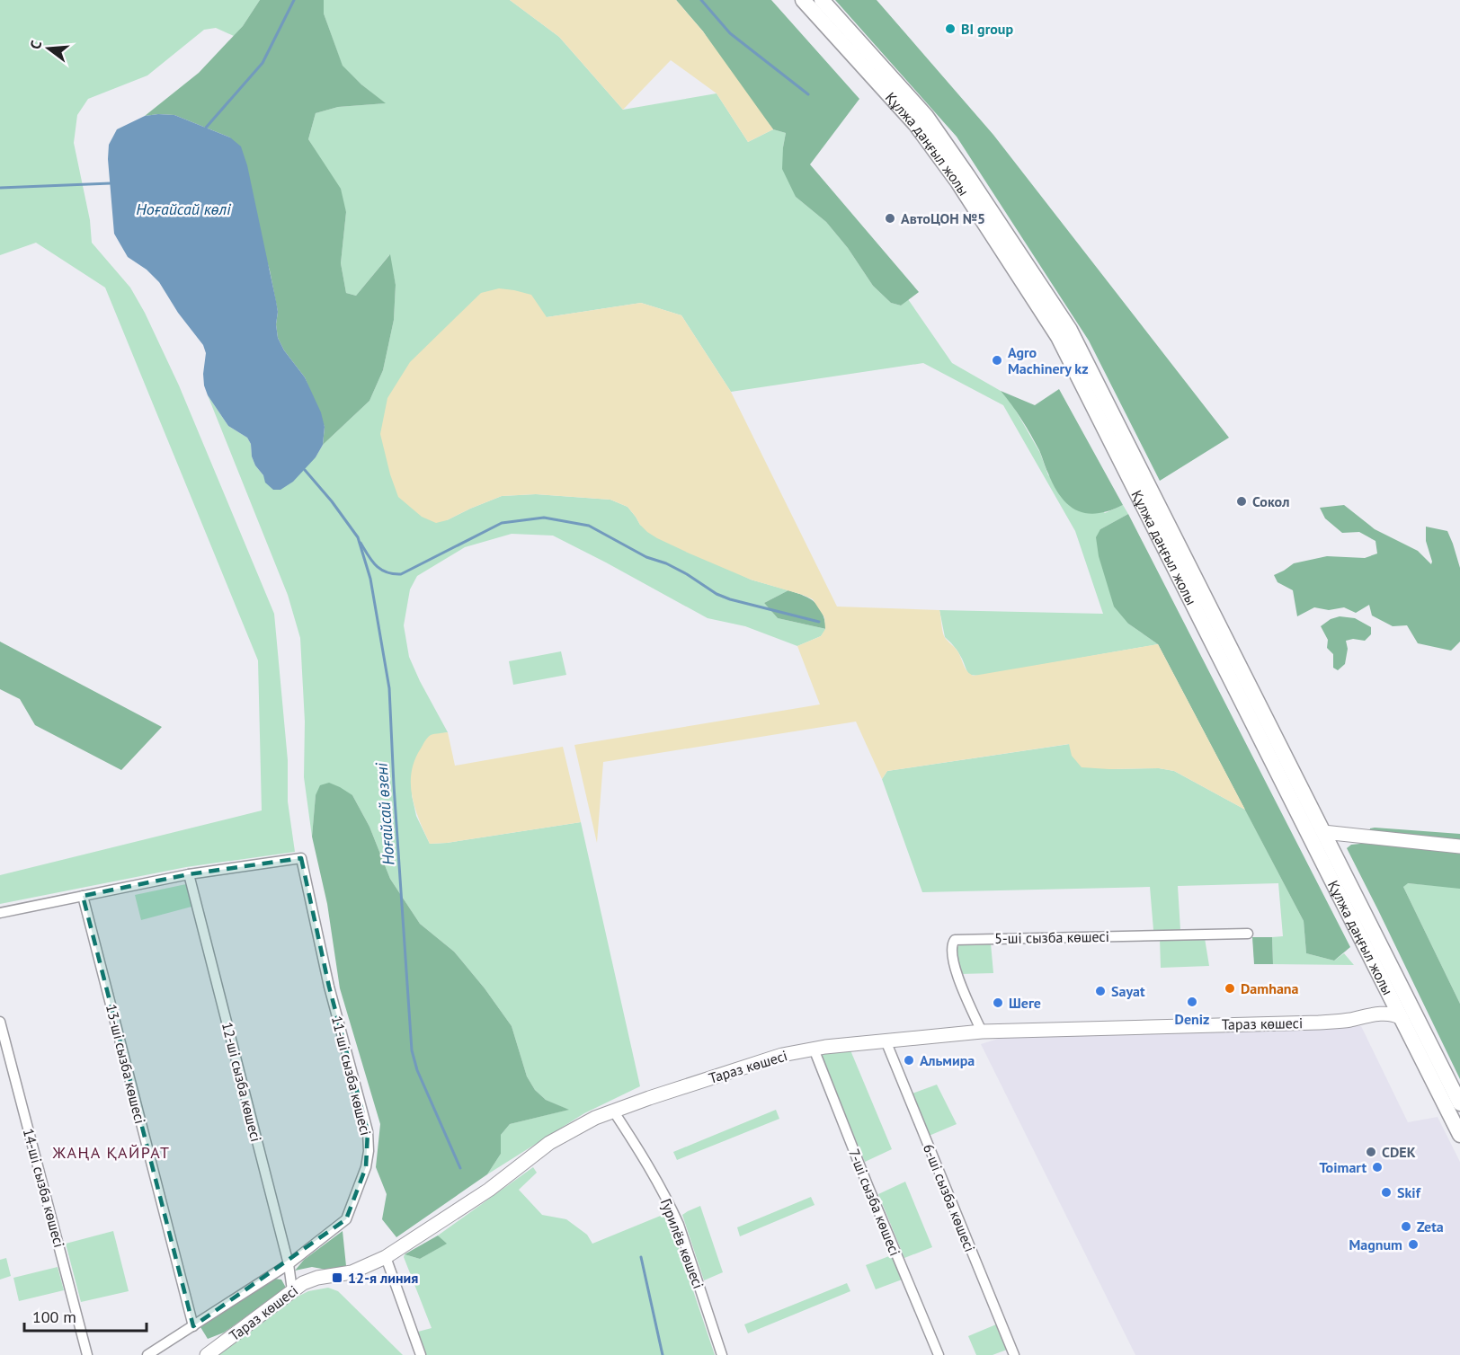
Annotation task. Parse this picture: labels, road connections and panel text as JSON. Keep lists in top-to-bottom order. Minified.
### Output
{"streets":{"main road":["Құлжа даңғыл жолы"],"street":["5-ші сызба көшесі","Тараз көшесі","13-ші сызба көшесі","11-ші сызба көшесі","12-ші сызба көшесі","14-ші сызба көшесі","6-ші сызба көшесі","7-ші сызба көшесі","Гурилёв көшесі"]},"crossings":[["Құлжа даңғыл жолы","Тараз көшесі"],["5-ші сызба көшесі","Тараз көшесі"],["Тараз көшесі","12-ші сызба көшесі"],["Тараз көшесі","6-ші сызба көшесі"],["Тараз көшесі","7-ші сызба көшесі"],["Тараз көшесі","Гурилёв көшесі"],["13-ші сызба көшесі","11-ші сызба көшесі"],["11-ші сызба көшесі","12-ші сызба көшесі"]],"districts":["ЖАҢА ҚАЙРАТ"],"water":["Ноғайсай көлі","Ноғайсай өзені"],"places":{"other":["BI group","АвтоЦОН №5","Agro Machinery kz","Сокол","Damhana","Sayat","Deniz","Шеге","Альмира","CDEK","Toimart","Skif","Zeta","Magnum"],"transit":["12-я линия"]},"scale_bar":"100 m","north":"left"}
